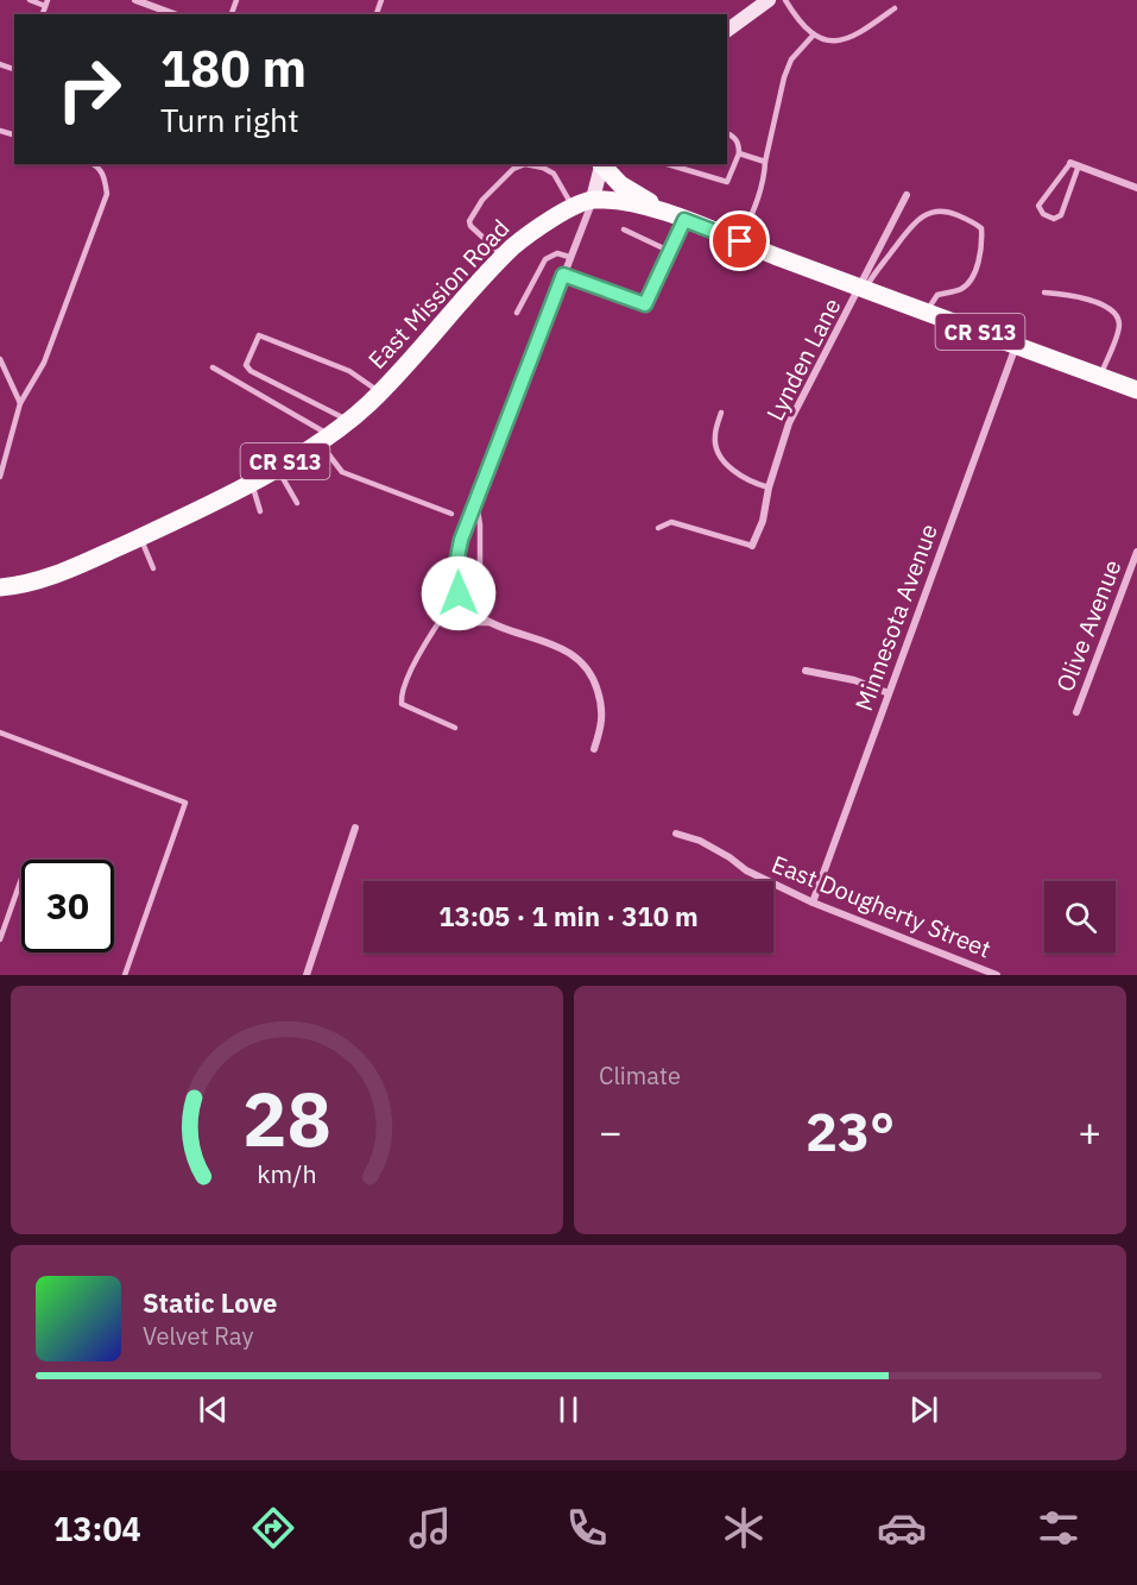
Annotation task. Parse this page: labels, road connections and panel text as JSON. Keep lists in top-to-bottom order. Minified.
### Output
{"streets":{"main road":["East Mission Road","CR S13"],"street":["Lynden Lane","Minnesota Avenue","Olive Avenue","East Dougherty Street"]},"crossings":[["East Mission Road","CR S13"],["CR S13","Lynden Lane"],["CR S13","Minnesota Avenue"],["Minnesota Avenue","East Dougherty Street"]],"page":{"turn":["180 m","Turn right"],"limit":"30","trip":"13:05 · 1 min · 310 m","tile":"Climate","heat":["−","23°","+"],"song":["Static Love","Velvet Ray"],"tabs":"13:04","gauge":["28","km/h"]}}
